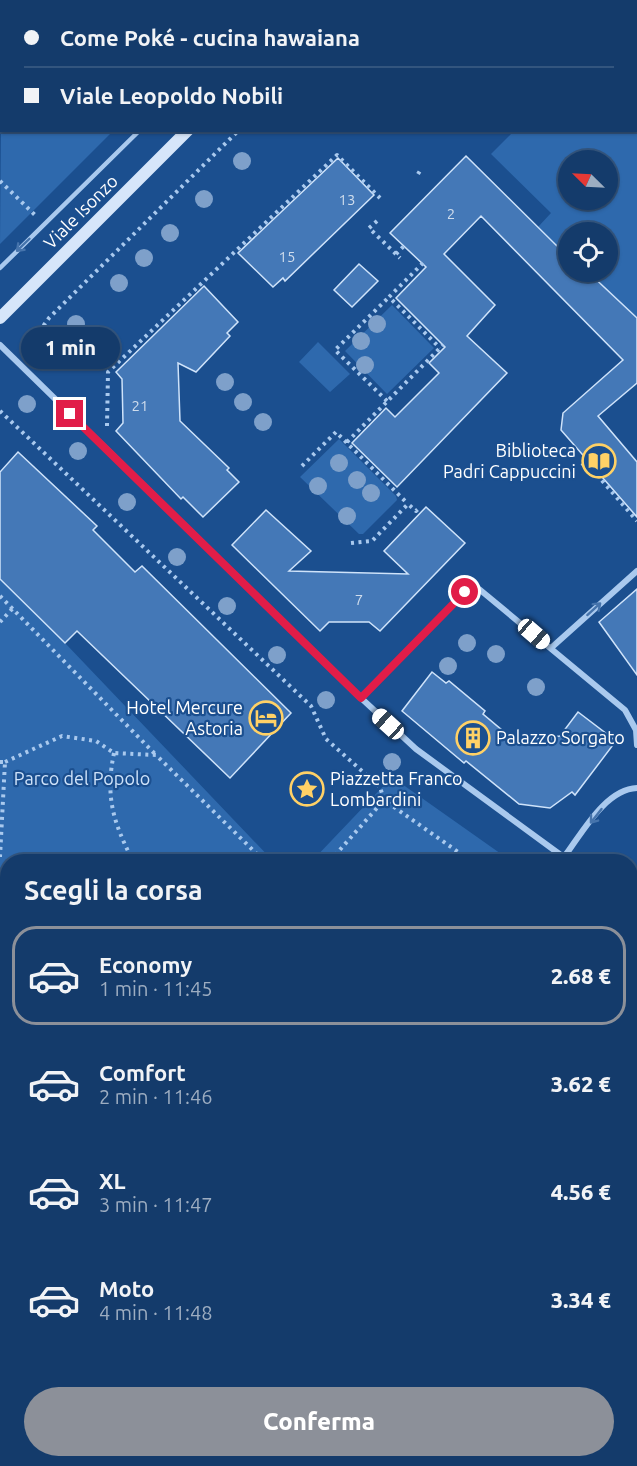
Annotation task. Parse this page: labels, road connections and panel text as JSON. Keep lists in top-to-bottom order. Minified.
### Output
{"streets":{"main road":["Viale Isonzo"]},"parks":["Parco del Popolo"],"places":{"library":["Biblioteca Padri Cappuccini"],"hotel":["Hotel Mercure Astoria"],"building":["Palazzo Sorgato"],"place":["Piazzetta Franco Lombardini"]},"house_numbers":["13","2","15","21","7"],"north":"top left","page":{"banner":["Come Poké - cucina hawaiana","Viale Leopoldo Nobili"],"bubble":"1 min","heading":"Scegli la corsa","list":[{"name":"Economy","note":"1 min · 11:45","value":"2.68 €"},{"name":"Comfort","note":"2 min · 11:46","value":"3.62 €"},{"name":"XL","note":"3 min · 11:47","value":"4.56 €"},{"name":"Moto","note":"4 min · 11:48","value":"3.34 €"}],"buttons":"Conferma"}}
